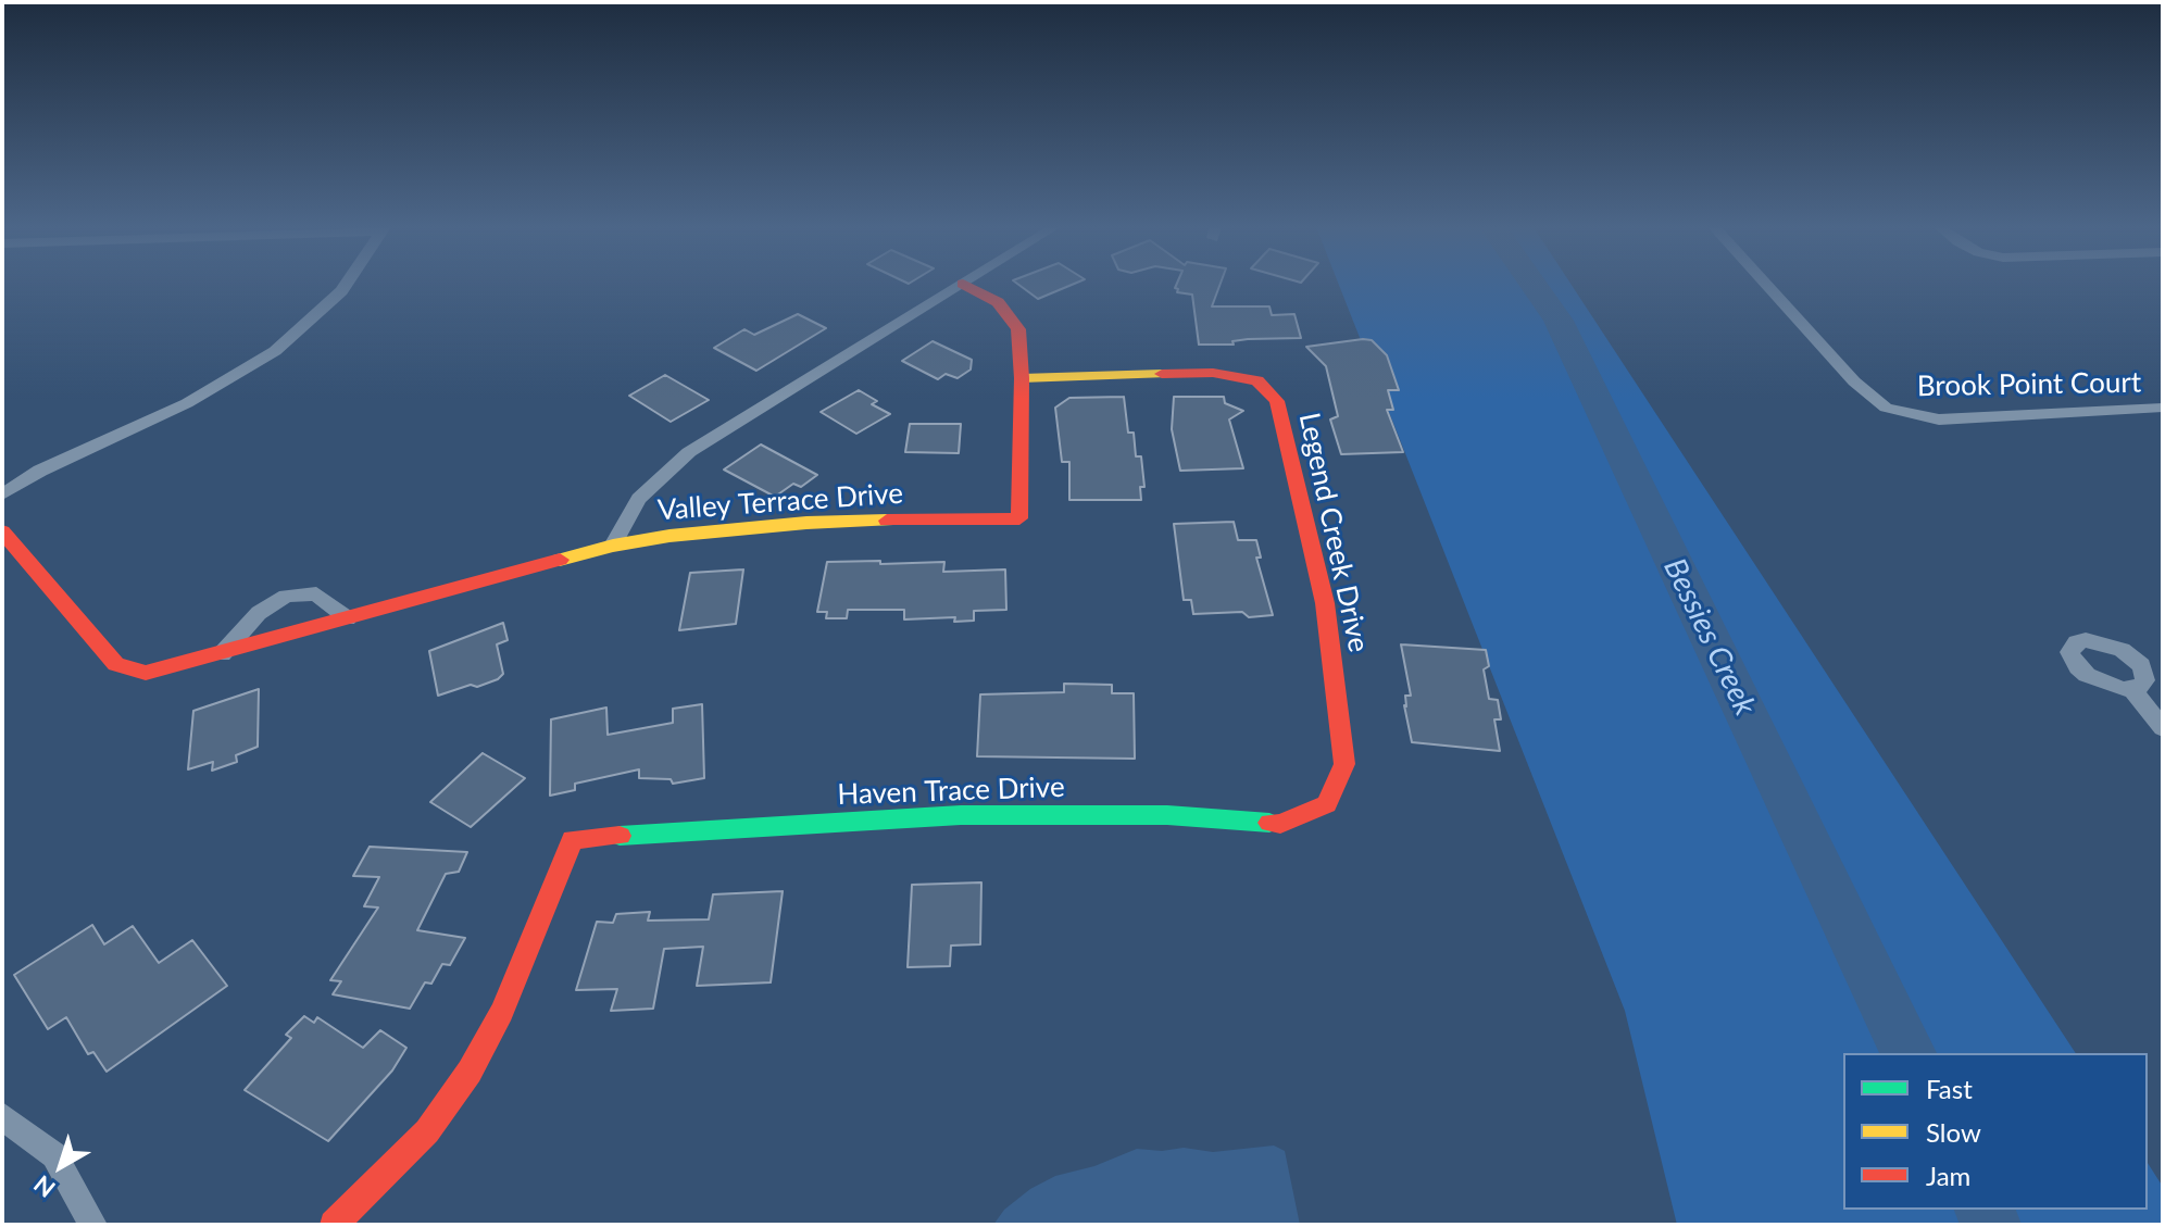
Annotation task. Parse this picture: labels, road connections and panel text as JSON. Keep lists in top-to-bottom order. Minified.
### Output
{"streets":{"street":["Brook Point Court","Valley Terrace Drive","Legend Creek Drive","Haven Trace Drive"]},"crossings":[["Valley Terrace Drive","Legend Creek Drive"],["Legend Creek Drive","Haven Trace Drive"]],"water":["Bessies Creek"],"legend":["Fast","Slow","Jam"],"north":"bottom left"}
